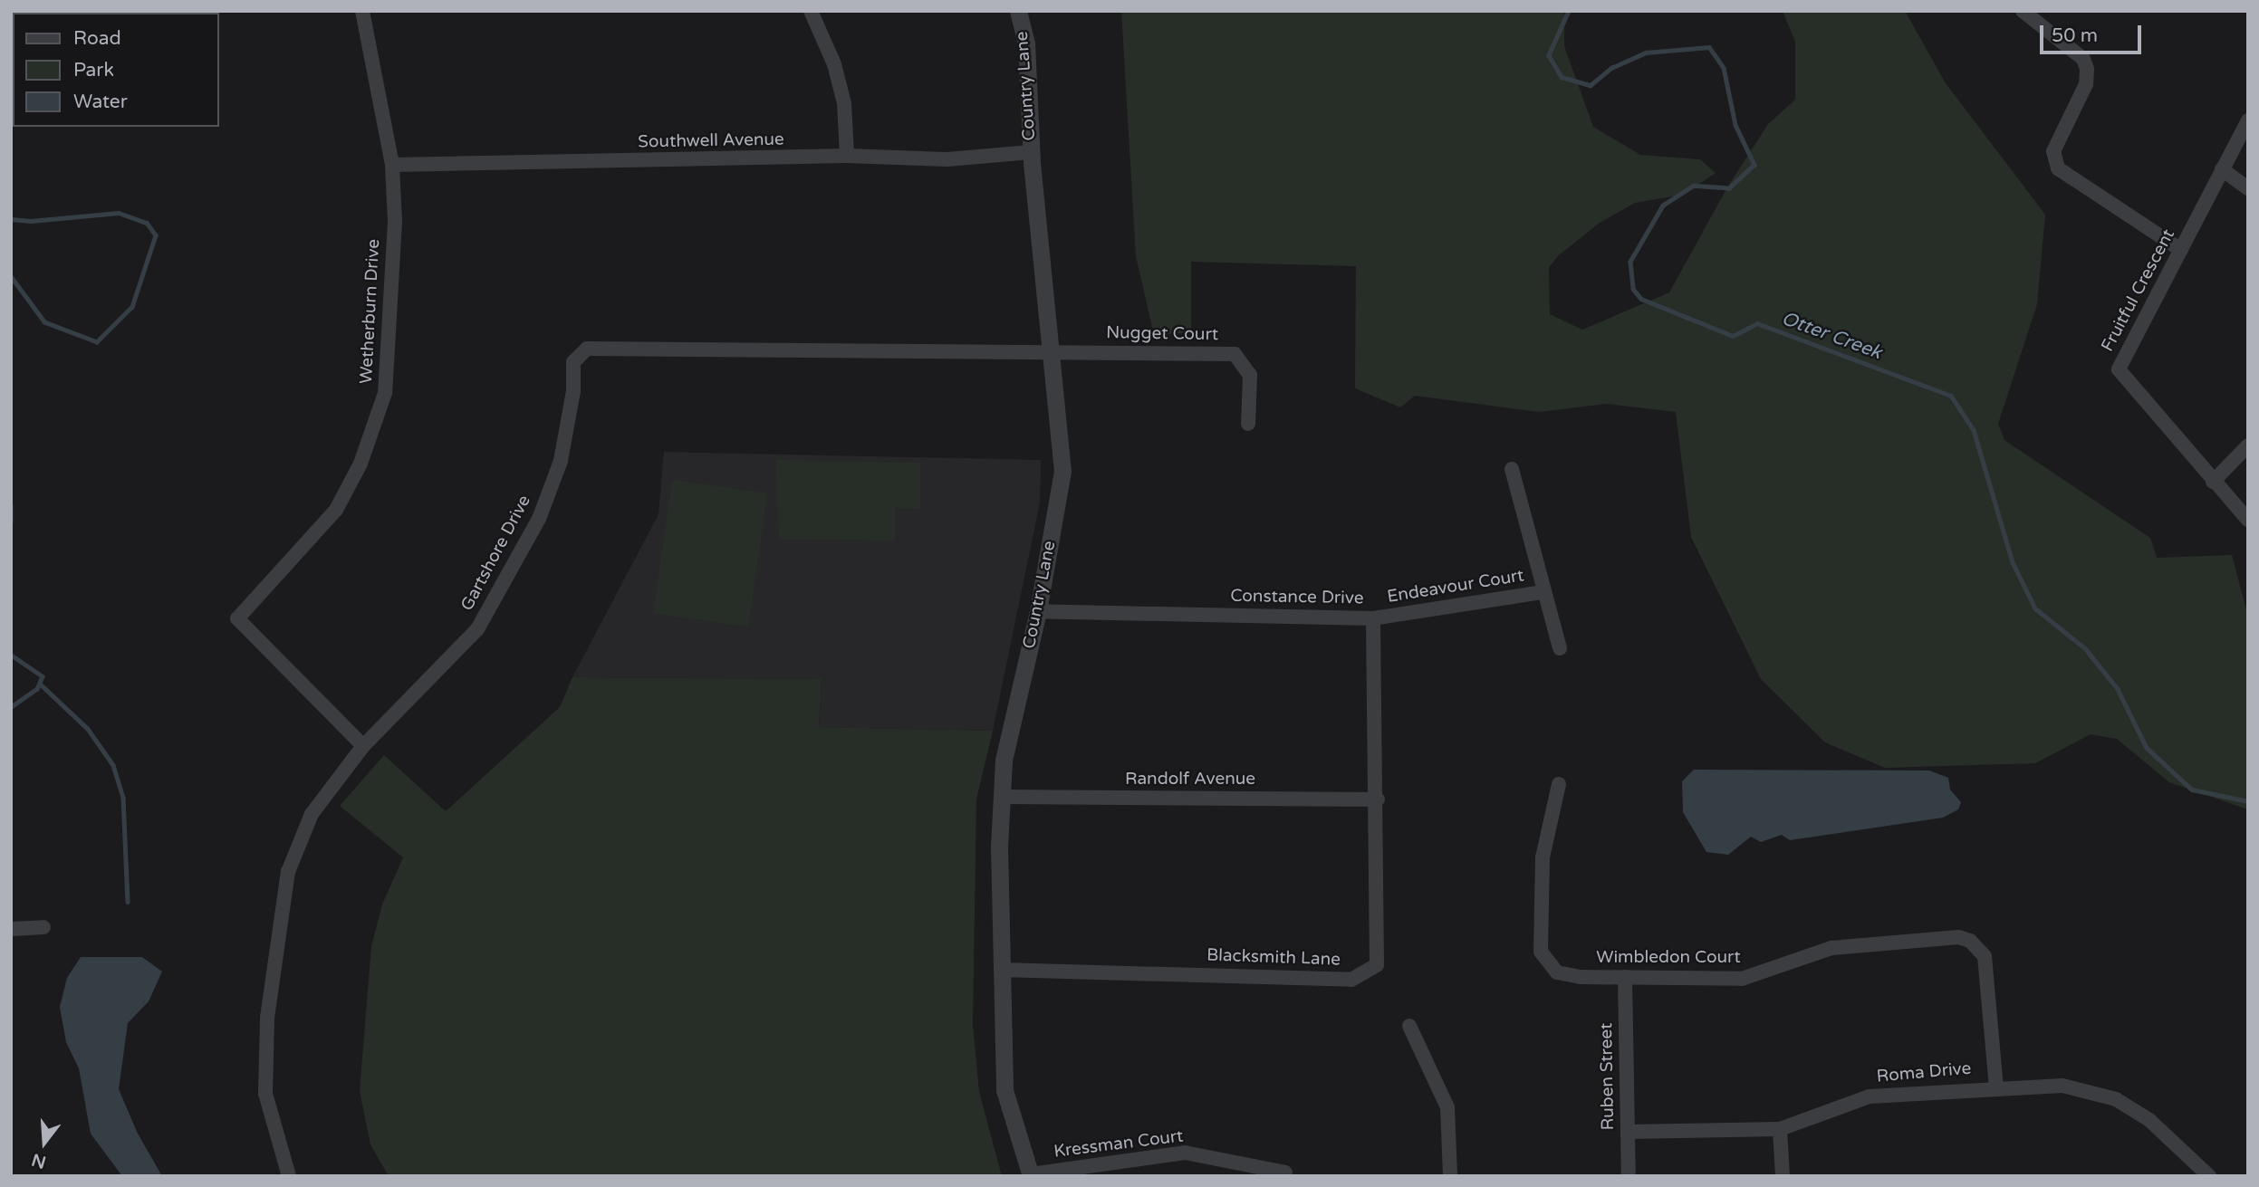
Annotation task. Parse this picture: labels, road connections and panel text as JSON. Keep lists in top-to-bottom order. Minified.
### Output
{"streets":{"street":["Country Lane","Southwell Avenue","Fruitful Crescent","Wetherburn Drive","Nugget Court","Gartshore Drive","Endeavour Court","Constance Drive","Randolf Avenue","Blacksmith Lane","Wimbledon Court","Roma Drive","Ruben Street","Kressman Court"]},"crossings":[["Country Lane","Southwell Avenue"],["Country Lane","Nugget Court"],["Country Lane","Gartshore Drive"],["Country Lane","Constance Drive"],["Country Lane","Randolf Avenue"],["Country Lane","Blacksmith Lane"],["Country Lane","Kressman Court"],["Southwell Avenue","Wetherburn Drive"],["Wetherburn Drive","Gartshore Drive"],["Nugget Court","Gartshore Drive"],["Endeavour Court","Constance Drive"],["Constance Drive","Randolf Avenue"],["Constance Drive","Blacksmith Lane"],["Randolf Avenue","Blacksmith Lane"],["Wimbledon Court","Roma Drive"],["Wimbledon Court","Ruben Street"],["Roma Drive","Ruben Street"]],"water":["Otter Creek"],"legend":["Road","Park","Water"],"scale_bar":"50 m","north":"bottom"}
